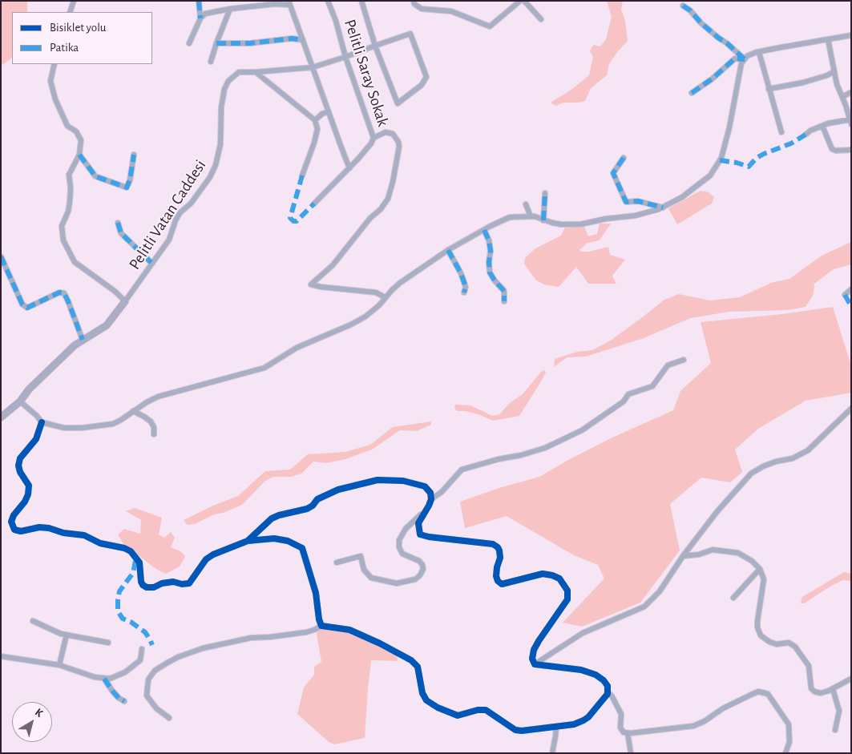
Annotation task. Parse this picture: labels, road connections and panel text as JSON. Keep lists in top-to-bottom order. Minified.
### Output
{"streets":{"street":["Pelitli Saray Sokak","Pelitli Vatan Caddesi"]},"crossings":[["Pelitli Saray Sokak","Pelitli Vatan Caddesi"]],"legend":["Bisiklet yolu","Patika"],"north":"top right"}
